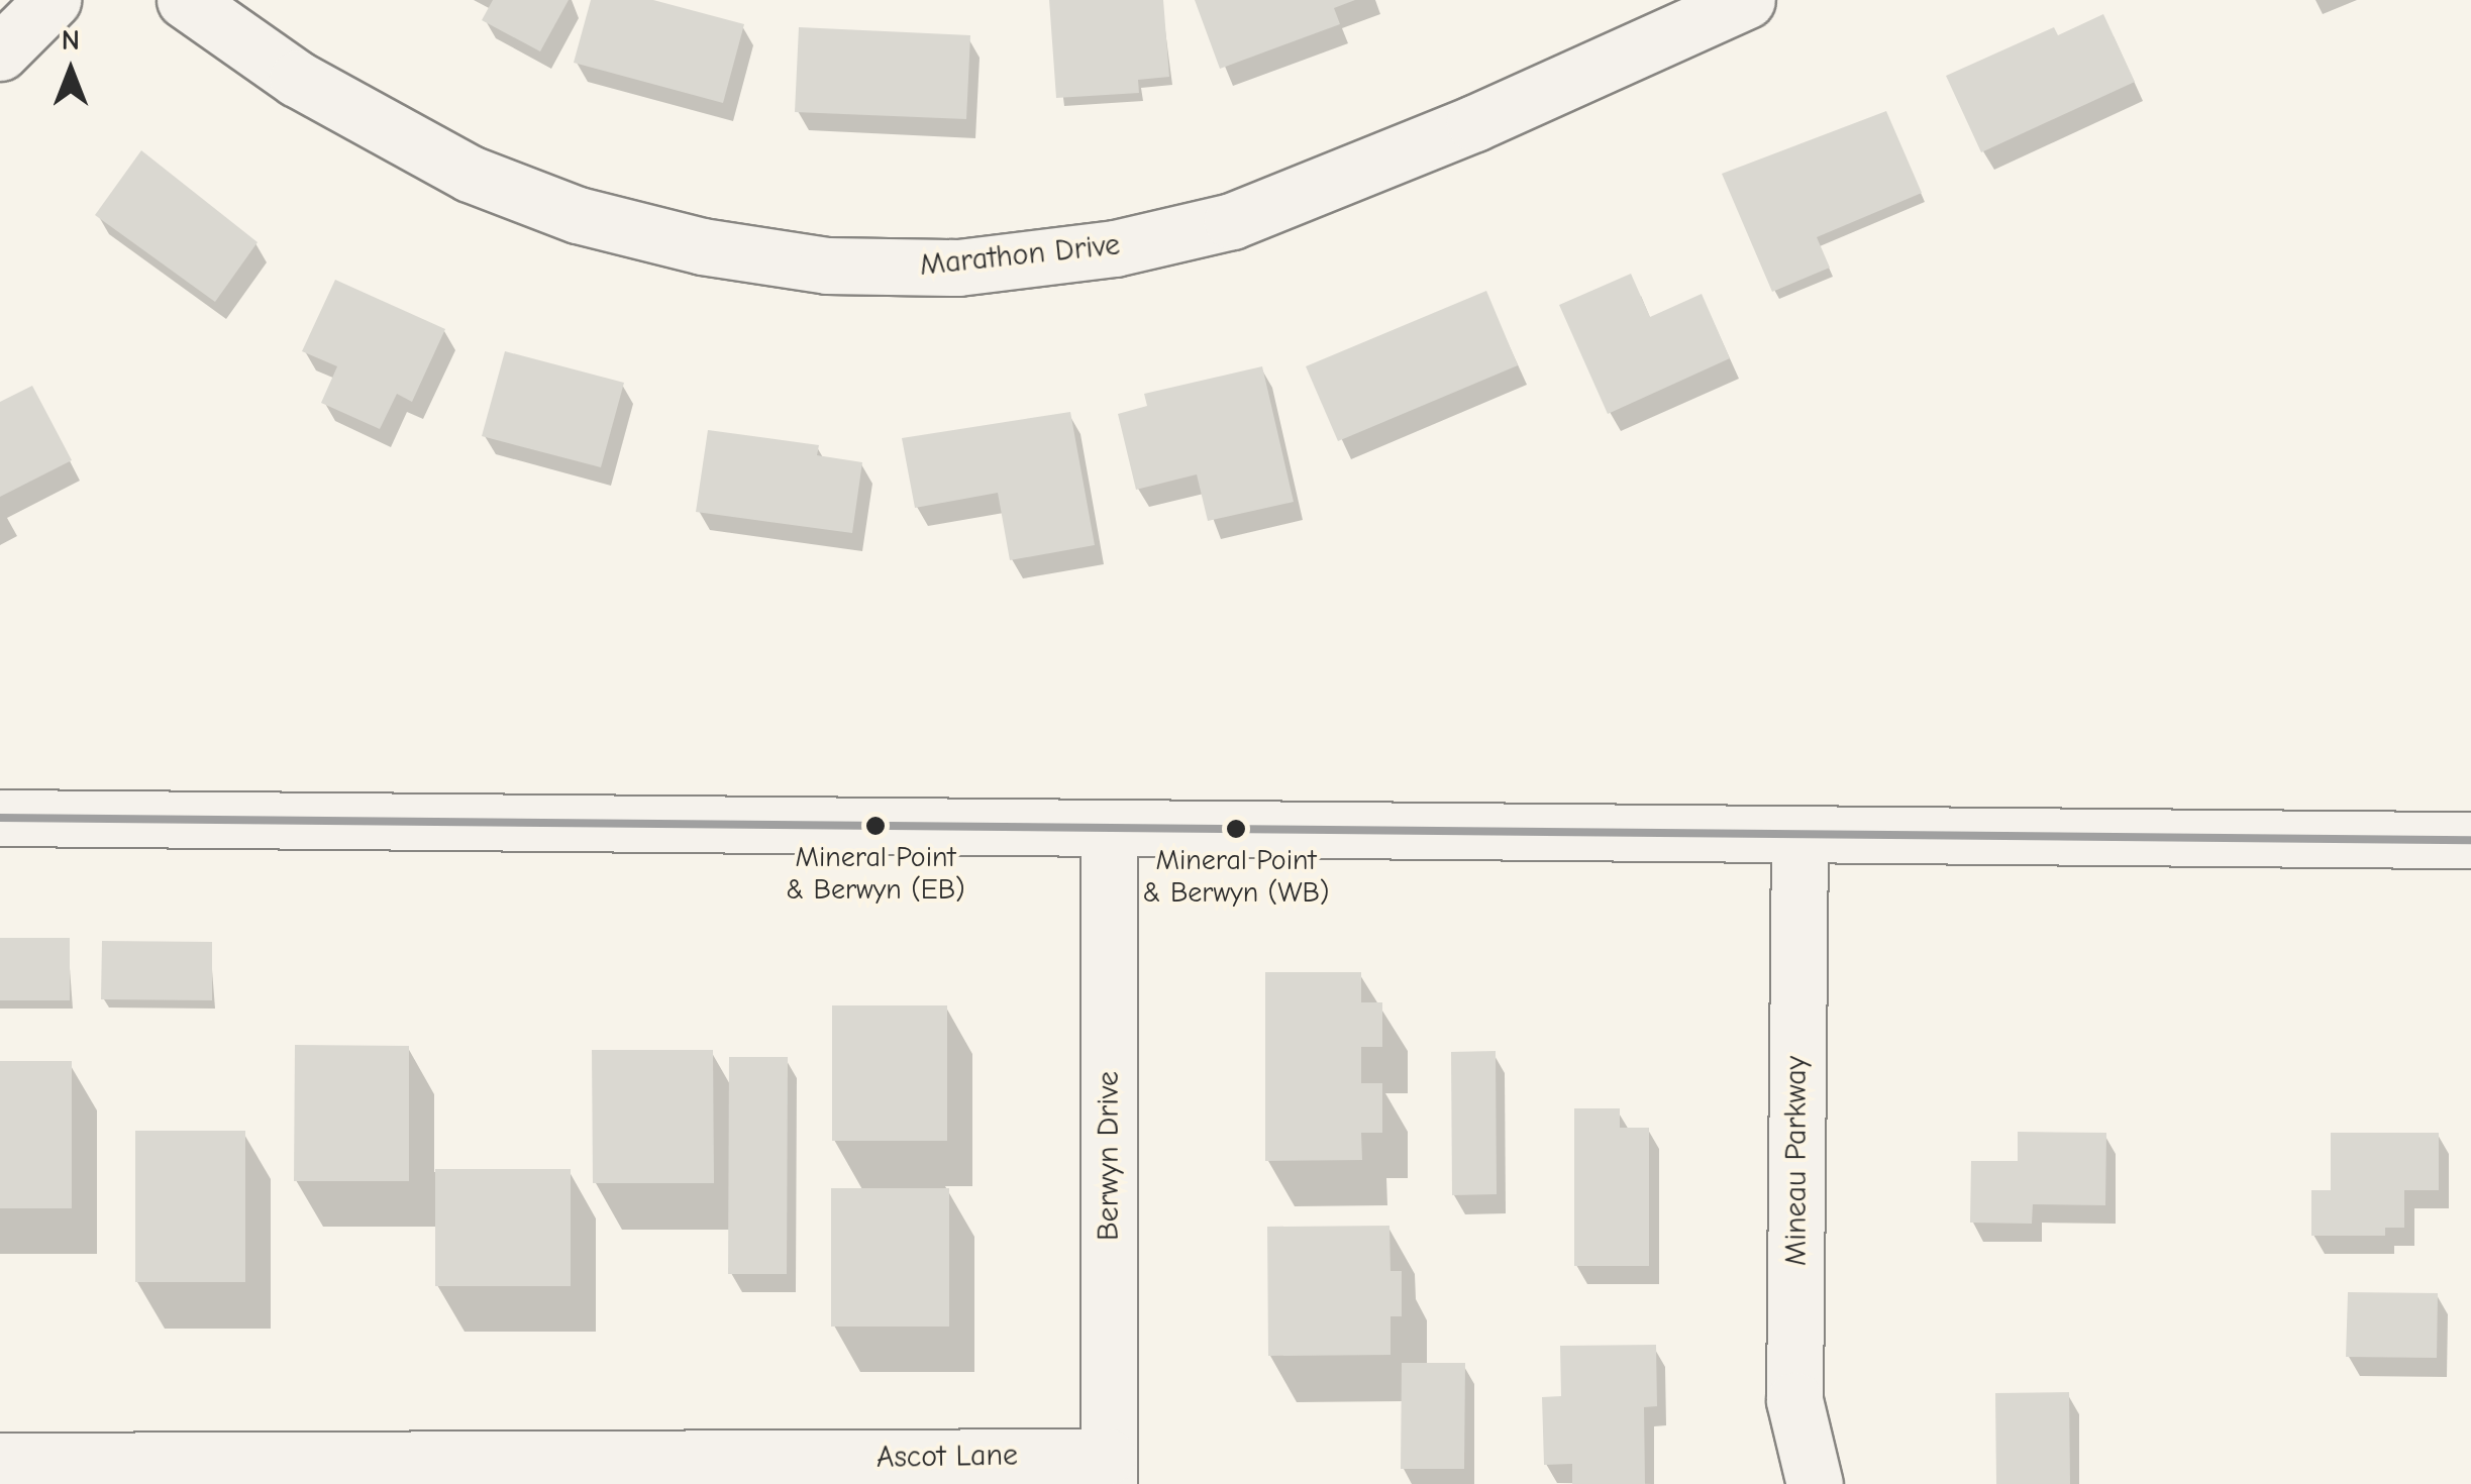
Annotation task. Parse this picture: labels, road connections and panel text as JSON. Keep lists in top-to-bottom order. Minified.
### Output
{"streets":{"street":["Marathon Drive","Berwyn Drive","Mineau Parkway","Ascot Lane"]},"crossings":[["Berwyn Drive","Ascot Lane"]],"places":["Mineral Point & Berwyn (EB)","Mineral Point & Berwyn (WB)"],"north":"top"}
